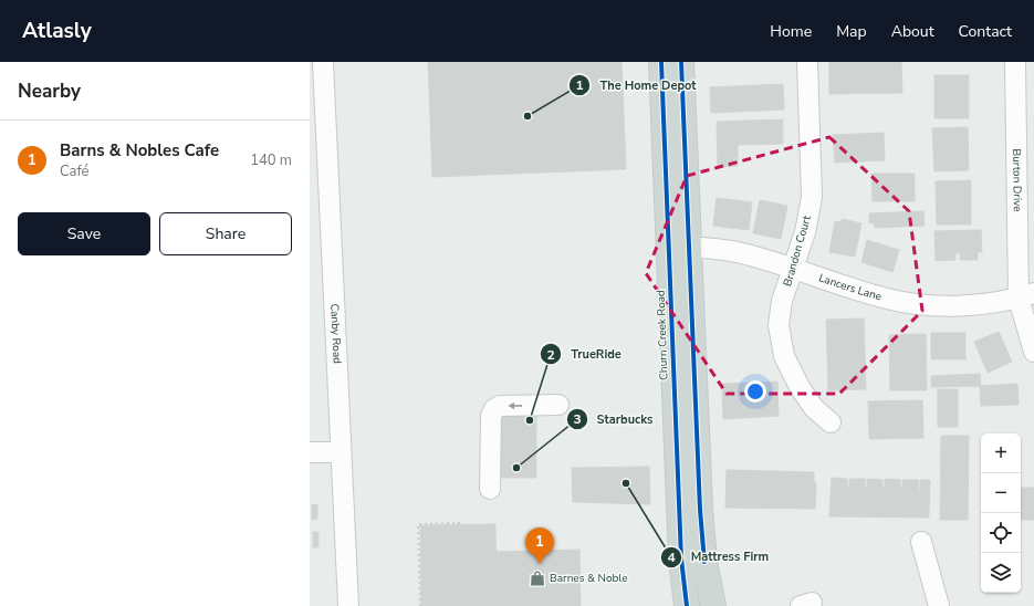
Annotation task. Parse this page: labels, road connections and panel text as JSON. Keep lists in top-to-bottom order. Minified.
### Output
{"streets":{"main road":["Churn Creek Road"],"street":["Burton Drive","Brandon Court","Lancers Lane","Canby Road"]},"crossings":[["Burton Drive","Lancers Lane"],["Brandon Court","Lancers Lane"],["Lancers Lane","Churn Creek Road"]],"places":{"other":["The Home Depot","TrueRide","Starbucks","Mattress Firm"],"shop":["Barnes & Noble"]},"page":{"header":"Atlasly","nav":["Home","Map","About","Contact"],"heading":"Nearby","list":[{"mark":"1","name":"Barns & Nobles Cafe","note":"Café","value":"140 m"}],"buttons":["Save","Share"],"map_buttons":["+","−"],"pins":"1"}}
